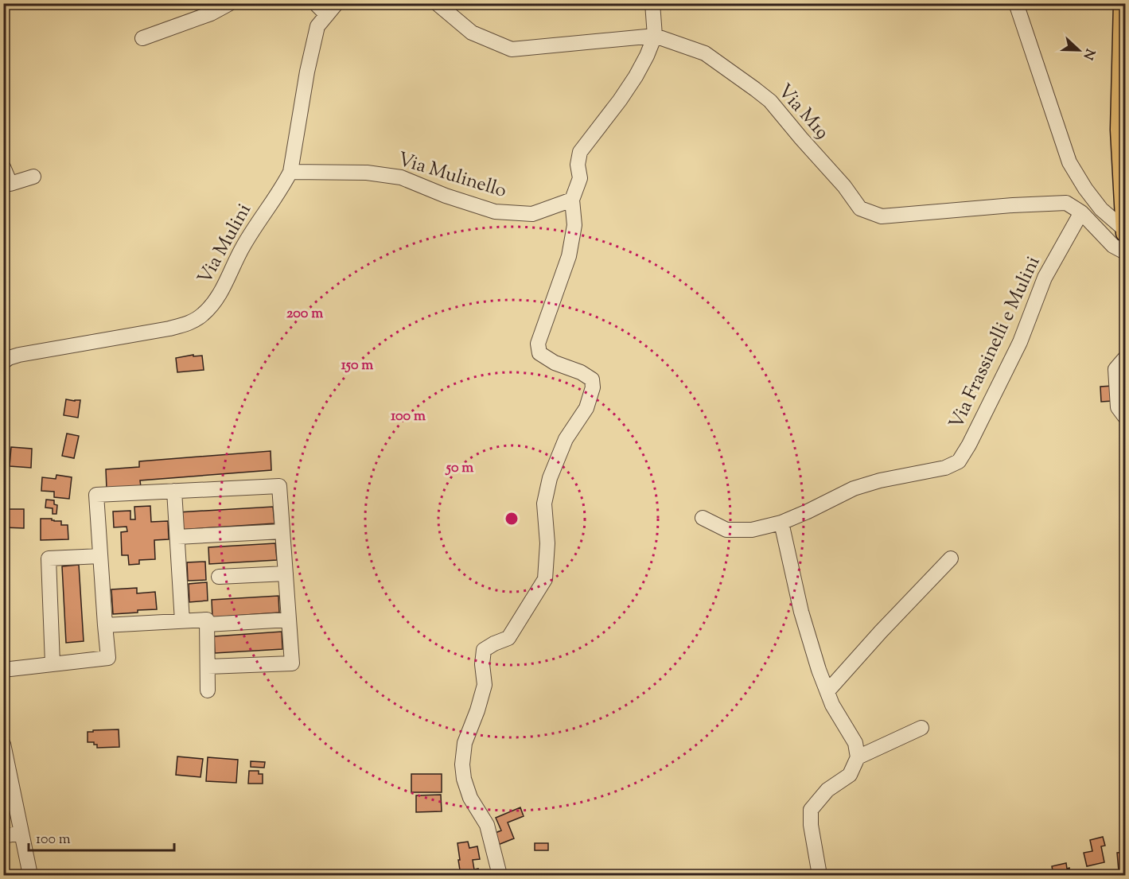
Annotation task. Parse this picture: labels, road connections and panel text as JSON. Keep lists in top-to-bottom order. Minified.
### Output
{"streets":{"street":["Via M19","Via Mulinello","Via Mulini","Via Frassinelli e Mulini"]},"crossings":[["Via M19","Via Frassinelli e Mulini"],["Via Mulinello","Via Mulini"]],"scale_bar":"100 m","north":"right","rings":["200 m","150 m","100 m","50 m"]}
